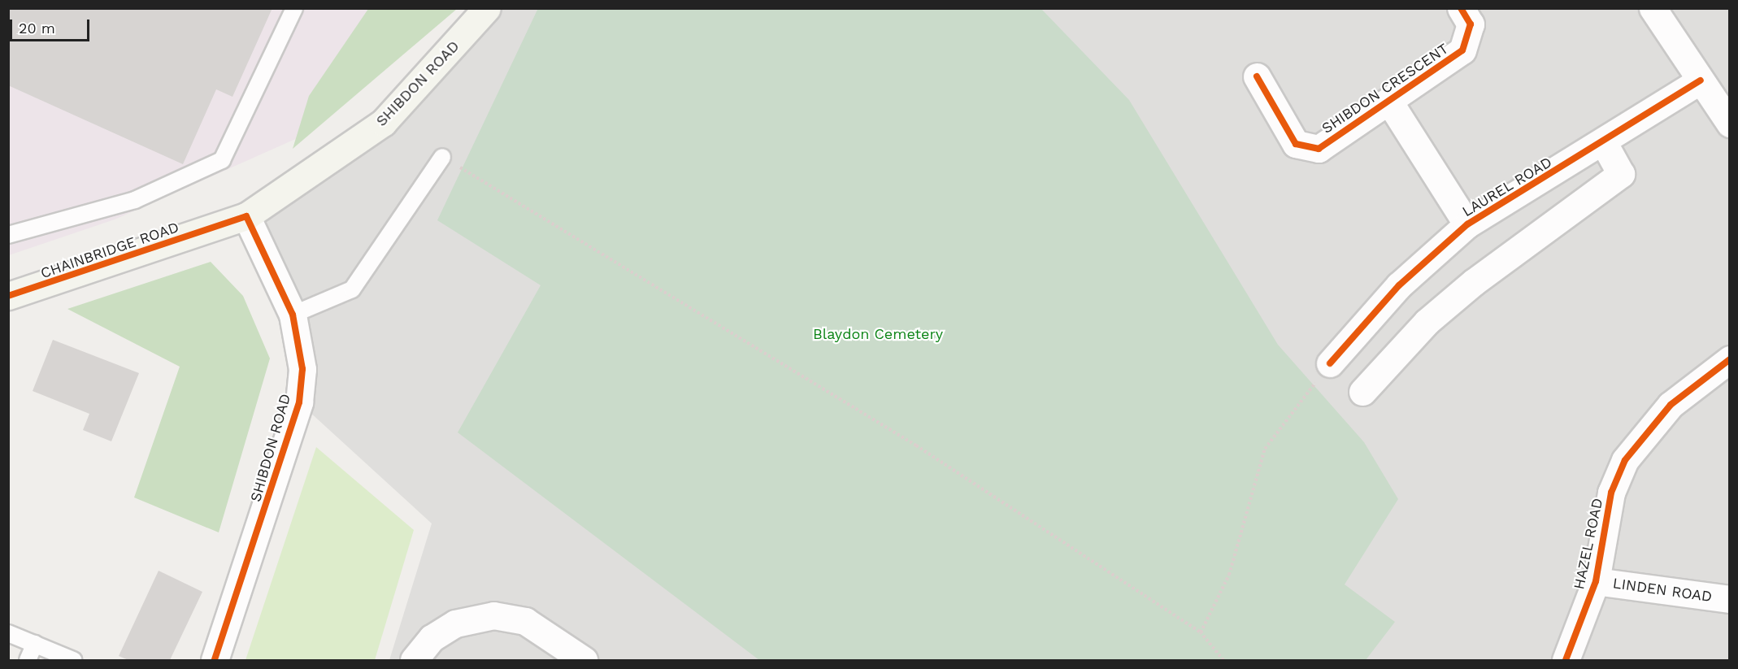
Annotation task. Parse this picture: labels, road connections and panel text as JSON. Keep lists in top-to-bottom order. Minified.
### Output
{"streets":{"main road":["SHIBDON ROAD","CHAINBRIDGE ROAD"],"street":["SHIBDON CRESCENT","LAUREL ROAD","HAZEL ROAD","LINDEN ROAD"]},"crossings":[["SHIBDON ROAD","CHAINBRIDGE ROAD"],["SHIBDON CRESCENT","LAUREL ROAD"],["HAZEL ROAD","LINDEN ROAD"]],"parks":["Blaydon Cemetery"],"scale_bar":"20 m"}
